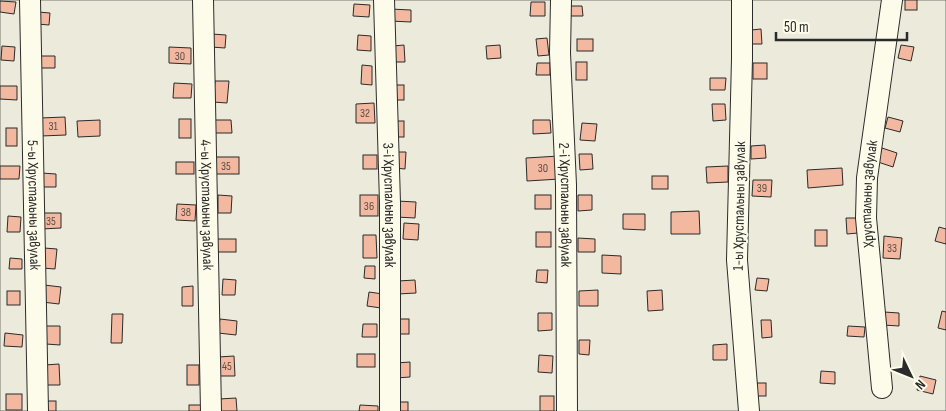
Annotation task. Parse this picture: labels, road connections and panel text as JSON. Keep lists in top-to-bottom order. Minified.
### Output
{"streets":{"lane":["Хрустальны завулак","3-і Хрустальны завулак","2-і Хрустальны завулак","5-ы Хрустальны завулак","4-ы Хрустальны завулак","1-ы Хрустальны завулак"]},"house_numbers":["30","32","31","35","30","39","36","38","35","33","45"],"scale_bar":"50 m","north":"bottom right"}
